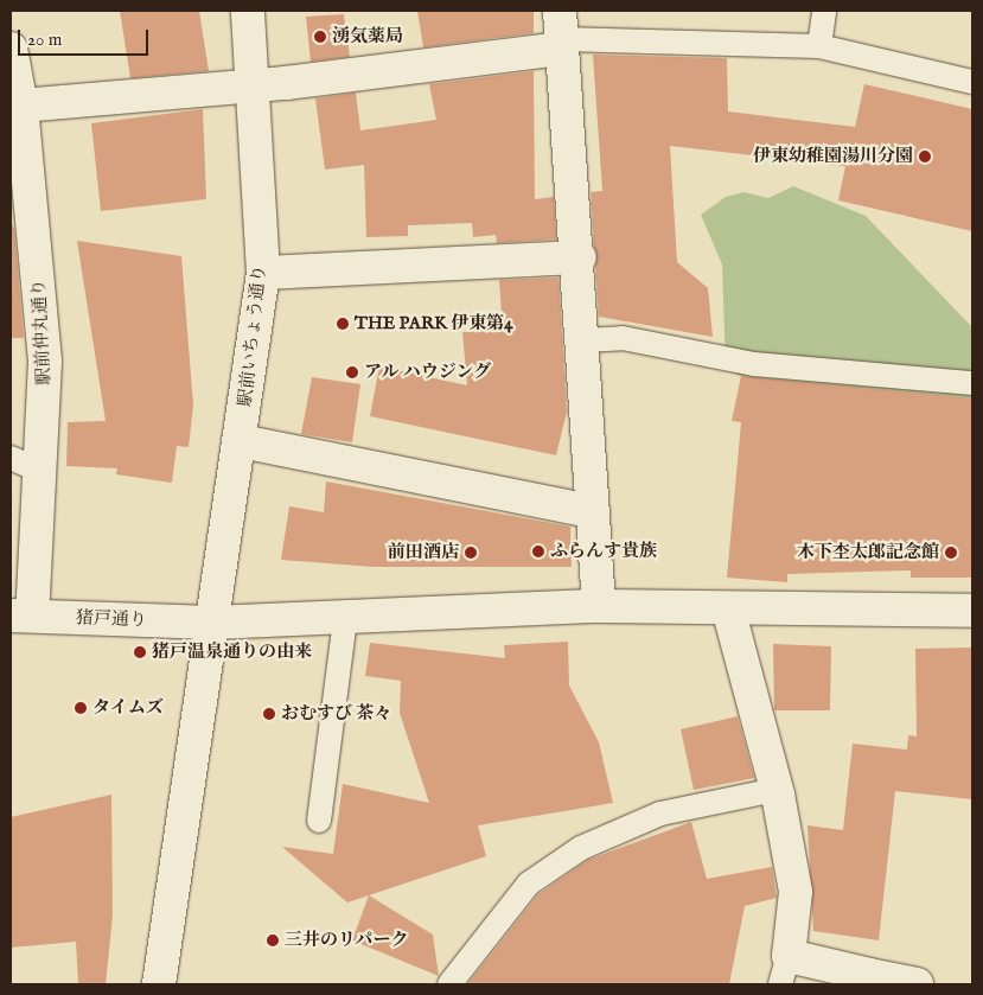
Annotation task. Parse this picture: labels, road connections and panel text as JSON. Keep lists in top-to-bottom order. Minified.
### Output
{"streets":{"street":["駅前仲丸通り","駅前いちょう通り","猪戸通り"]},"crossings":[["駅前仲丸通り","猪戸通り"],["駅前いちょう通り","猪戸通り"]],"places":["湧気薬局","伊東幼稚園湯川分園","THE PARK 伊東第4","アル ハウジング","ふらんす貴族","前田酒店","木下杢太郎記念館","猪戸温泉通りの由来","タイムズ","おむすび 茶々","三井のリパーク"],"scale_bar":"20 m"}
